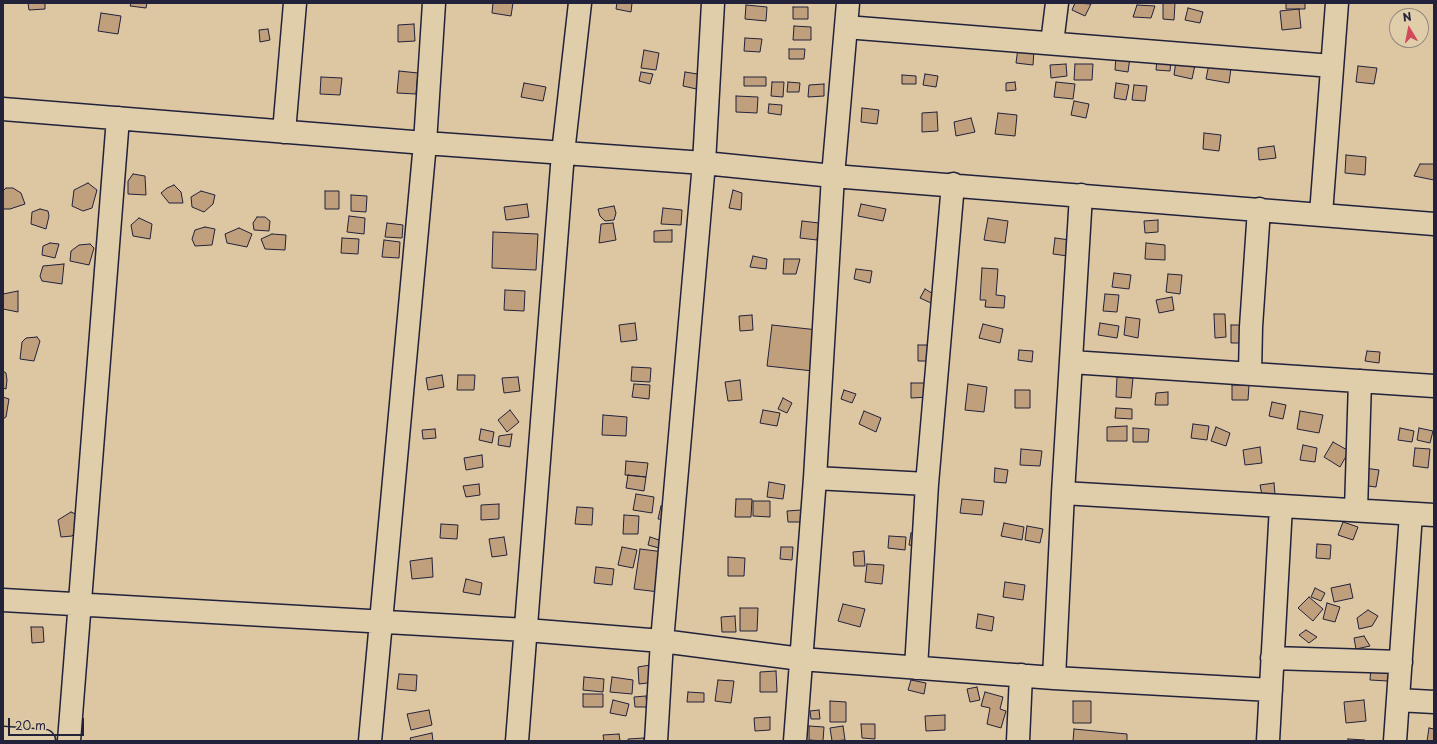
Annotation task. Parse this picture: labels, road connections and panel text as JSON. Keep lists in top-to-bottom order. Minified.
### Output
{"scale_bar":"20 m","north":"top"}
